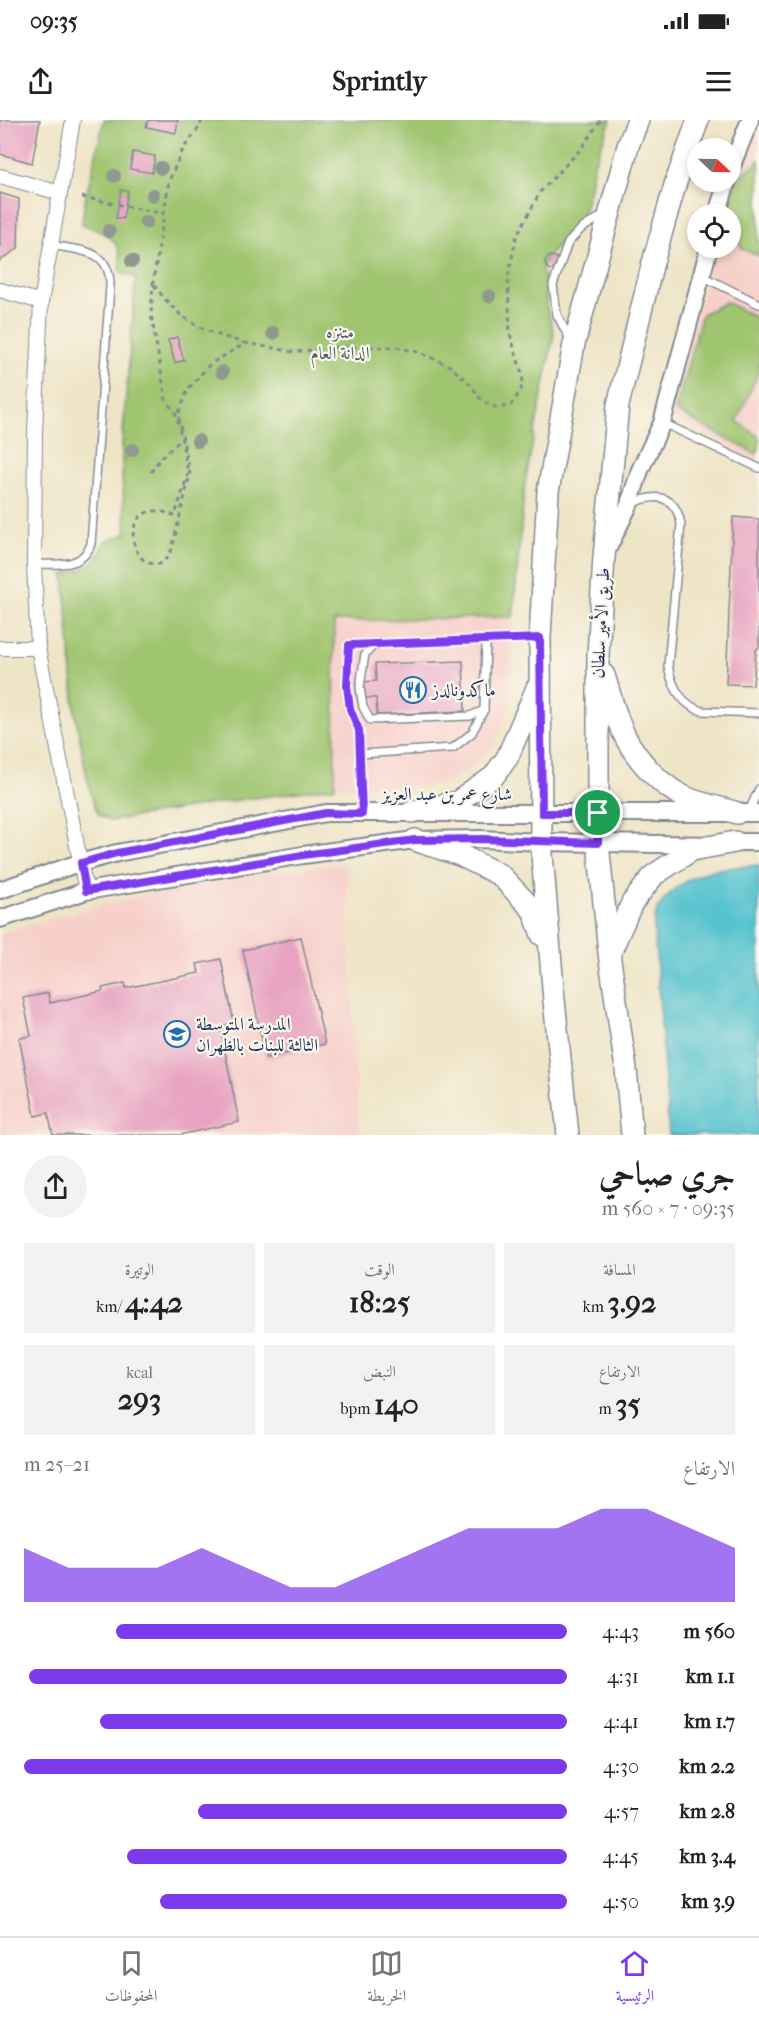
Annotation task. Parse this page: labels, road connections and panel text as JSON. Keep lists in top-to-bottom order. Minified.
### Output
{"streets":{"main road":["طريق الأمير سلطان"],"street":["شارع عمر بن عبد العزيز"]},"crossings":[["طريق الأمير سلطان","شارع عمر بن عبد العزيز"]],"parks":["متنزه الدانة العام"],"places":{"restaurant":["ماكدونالدز"],"school or university":["المدرسة المتوسطة الثالثة للبنات بالظهران"]},"north":"right","page":{"status":"09:35","header":"Sprintly","heading":["جري صباحي","09:35 · 7 × 560 m"],"stats":[["المسافة","3.92 km"],["الوقت","18:25"],["الوتيرة","4:42 /km"],["الارتفاع","35 m"],["النبض","140 bpm"],["kcal","293"]],"chart":["الارتفاع","21–25 m"],"list":[{"name":"560 m","note":"4:43"},{"name":"1.1 km","note":"4:31"},{"name":"1.7 km","note":"4:41"},{"name":"2.2 km","note":"4:30"},{"name":"2.8 km","note":"4:57"},{"name":"3.4 km","note":"4:45"},{"name":"3.9 km","note":"4:50"}],"tabs":["الرئيسية","الخريطة","المحفوظات"]}}
